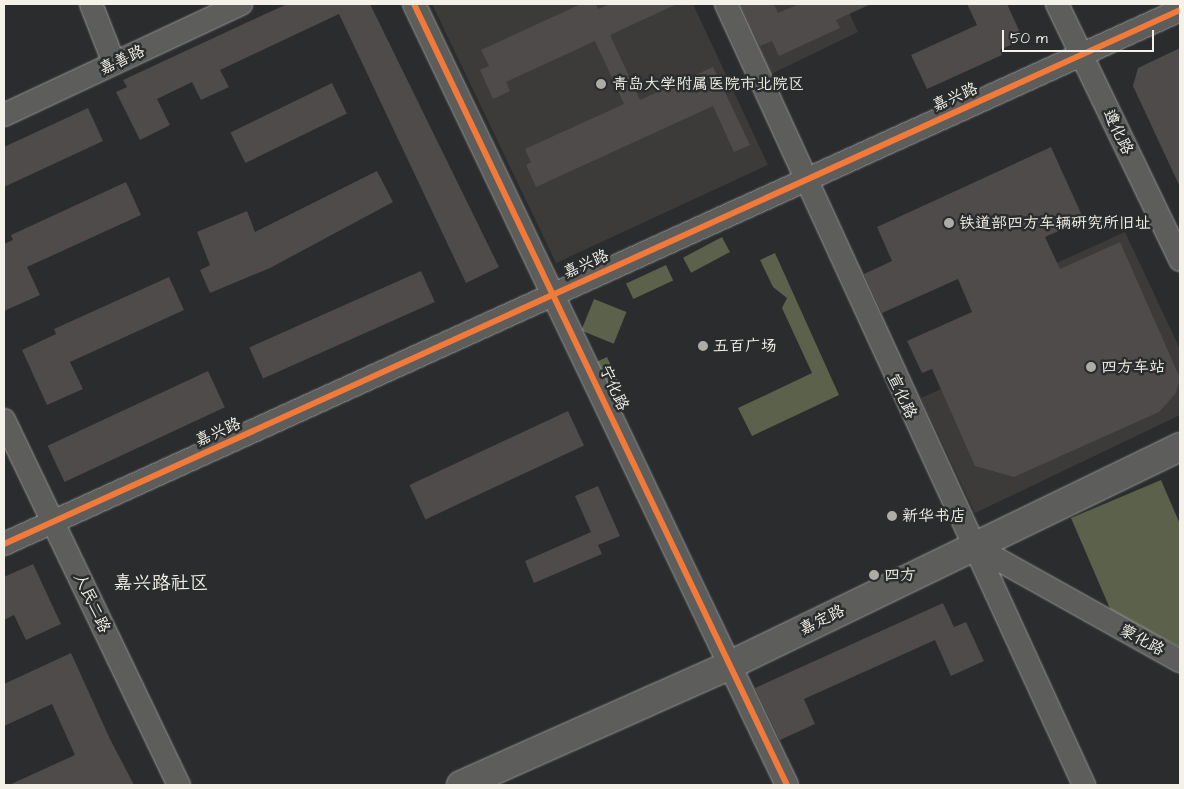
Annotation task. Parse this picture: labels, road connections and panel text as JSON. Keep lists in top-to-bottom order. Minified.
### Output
{"streets":{"main road":["嘉定路"],"street":["嘉善路","嘉兴路","遵化路","宁化路","宣化路","人民二路","蒙化路"]},"crossings":[["嘉兴路","遵化路"],["嘉兴路","宁化路"],["嘉兴路","宣化路"],["嘉兴路","人民二路"],["宁化路","嘉定路"],["宣化路","嘉定路"],["宣化路","蒙化路"],["嘉定路","蒙化路"]],"districts":["嘉兴路社区"],"places":["青岛大学附属医院市北院区","铁道部四方车辆研究所旧址","五百广场","四方车站","新华书店","四方"],"scale_bar":"50 m"}
